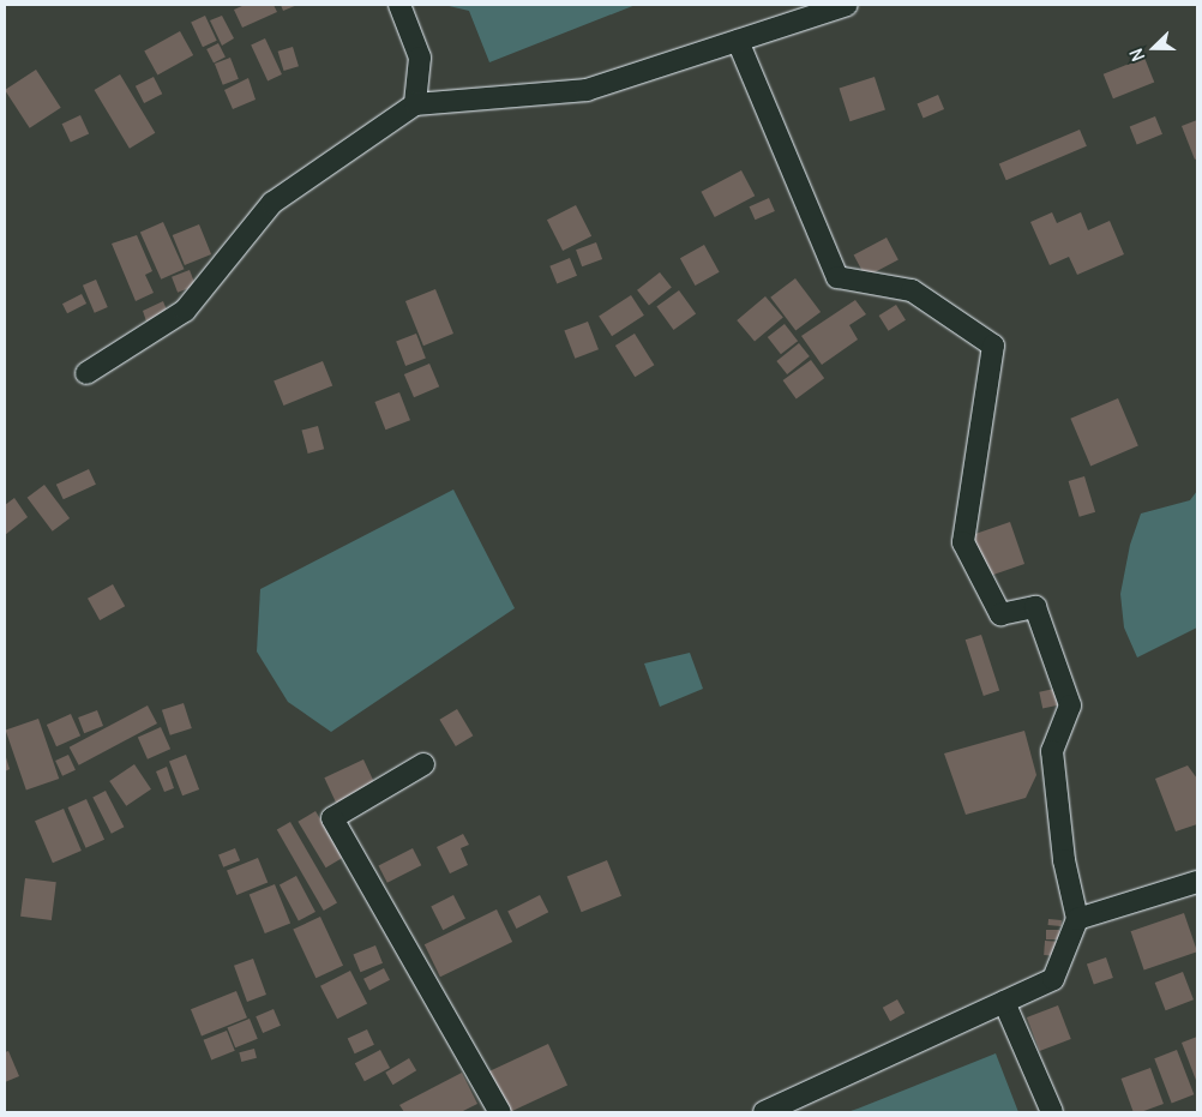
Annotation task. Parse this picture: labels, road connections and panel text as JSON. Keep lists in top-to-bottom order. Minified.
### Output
{"north":"left"}
